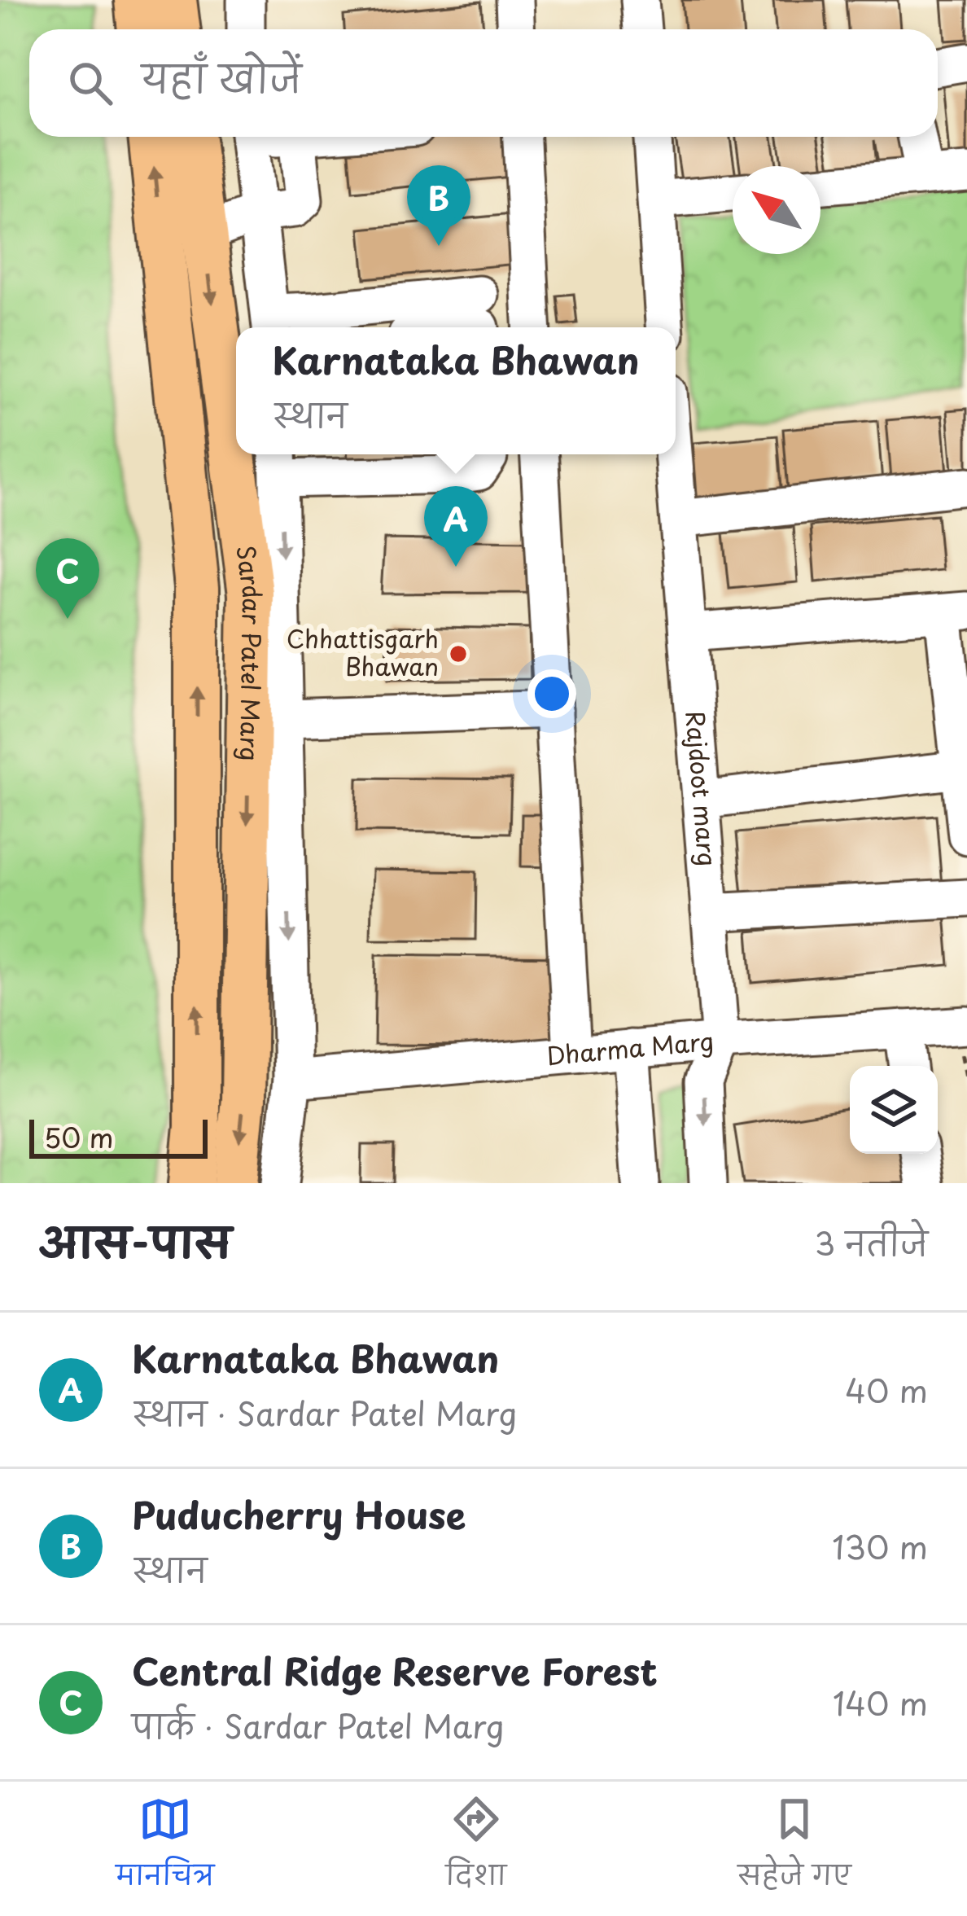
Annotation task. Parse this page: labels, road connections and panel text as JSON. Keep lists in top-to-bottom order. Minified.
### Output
{"streets":{"main road":["Sardar Patel Marg"],"street":["Rajdoot marg","Dharma Marg"]},"crossings":[["Rajdoot marg","Dharma Marg"]],"places":["Chhattisgarh Bhawan"],"scale_bar":"50 m","north":"top left","page":{"search":"यहाँ खोजें","pins":["B","A","C"],"popup":["Karnataka Bhawan","स्थान"],"scale":"50 m","heading":["आस-पास","3 नतीजे"],"list":[{"mark":"A","name":"Karnataka Bhawan","note":"स्थान · Sardar Patel Marg","value":"40 m"},{"mark":"B","name":"Puducherry House","note":"स्थान","value":"130 m"},{"mark":"C","name":"Central Ridge Reserve Forest","note":"पार्क · Sardar Patel Marg","value":"140 m"}],"nav":["मानचित्र","दिशा","सहेजे गए"]}}
